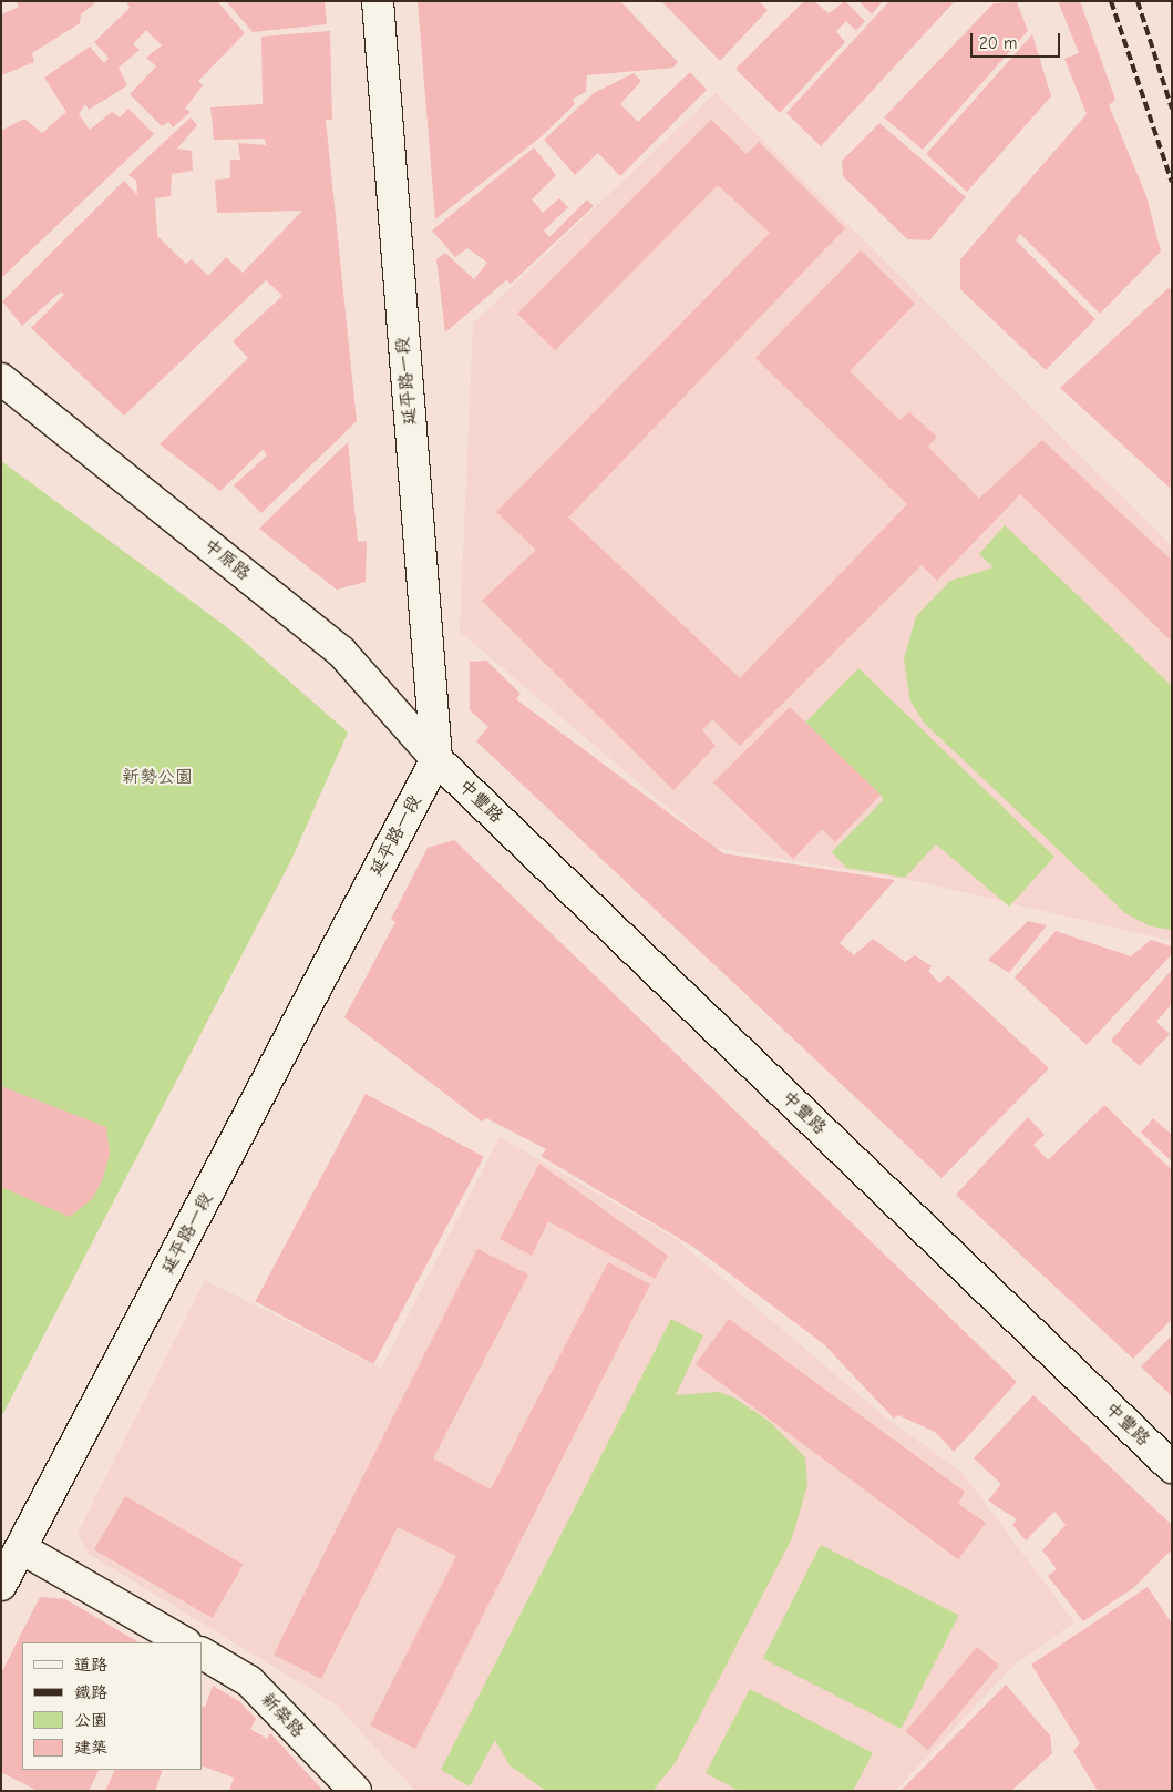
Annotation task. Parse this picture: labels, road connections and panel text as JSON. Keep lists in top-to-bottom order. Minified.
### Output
{"streets":{"main road":["延平路一段","中原路","中豐路","新榮路"]},"crossings":[["延平路一段","中原路"],["延平路一段","中豐路"],["中原路","中豐路"]],"parks":["新勢公園"],"legend":["道路","鐵路","公園","建築"],"scale_bar":"20 m"}
